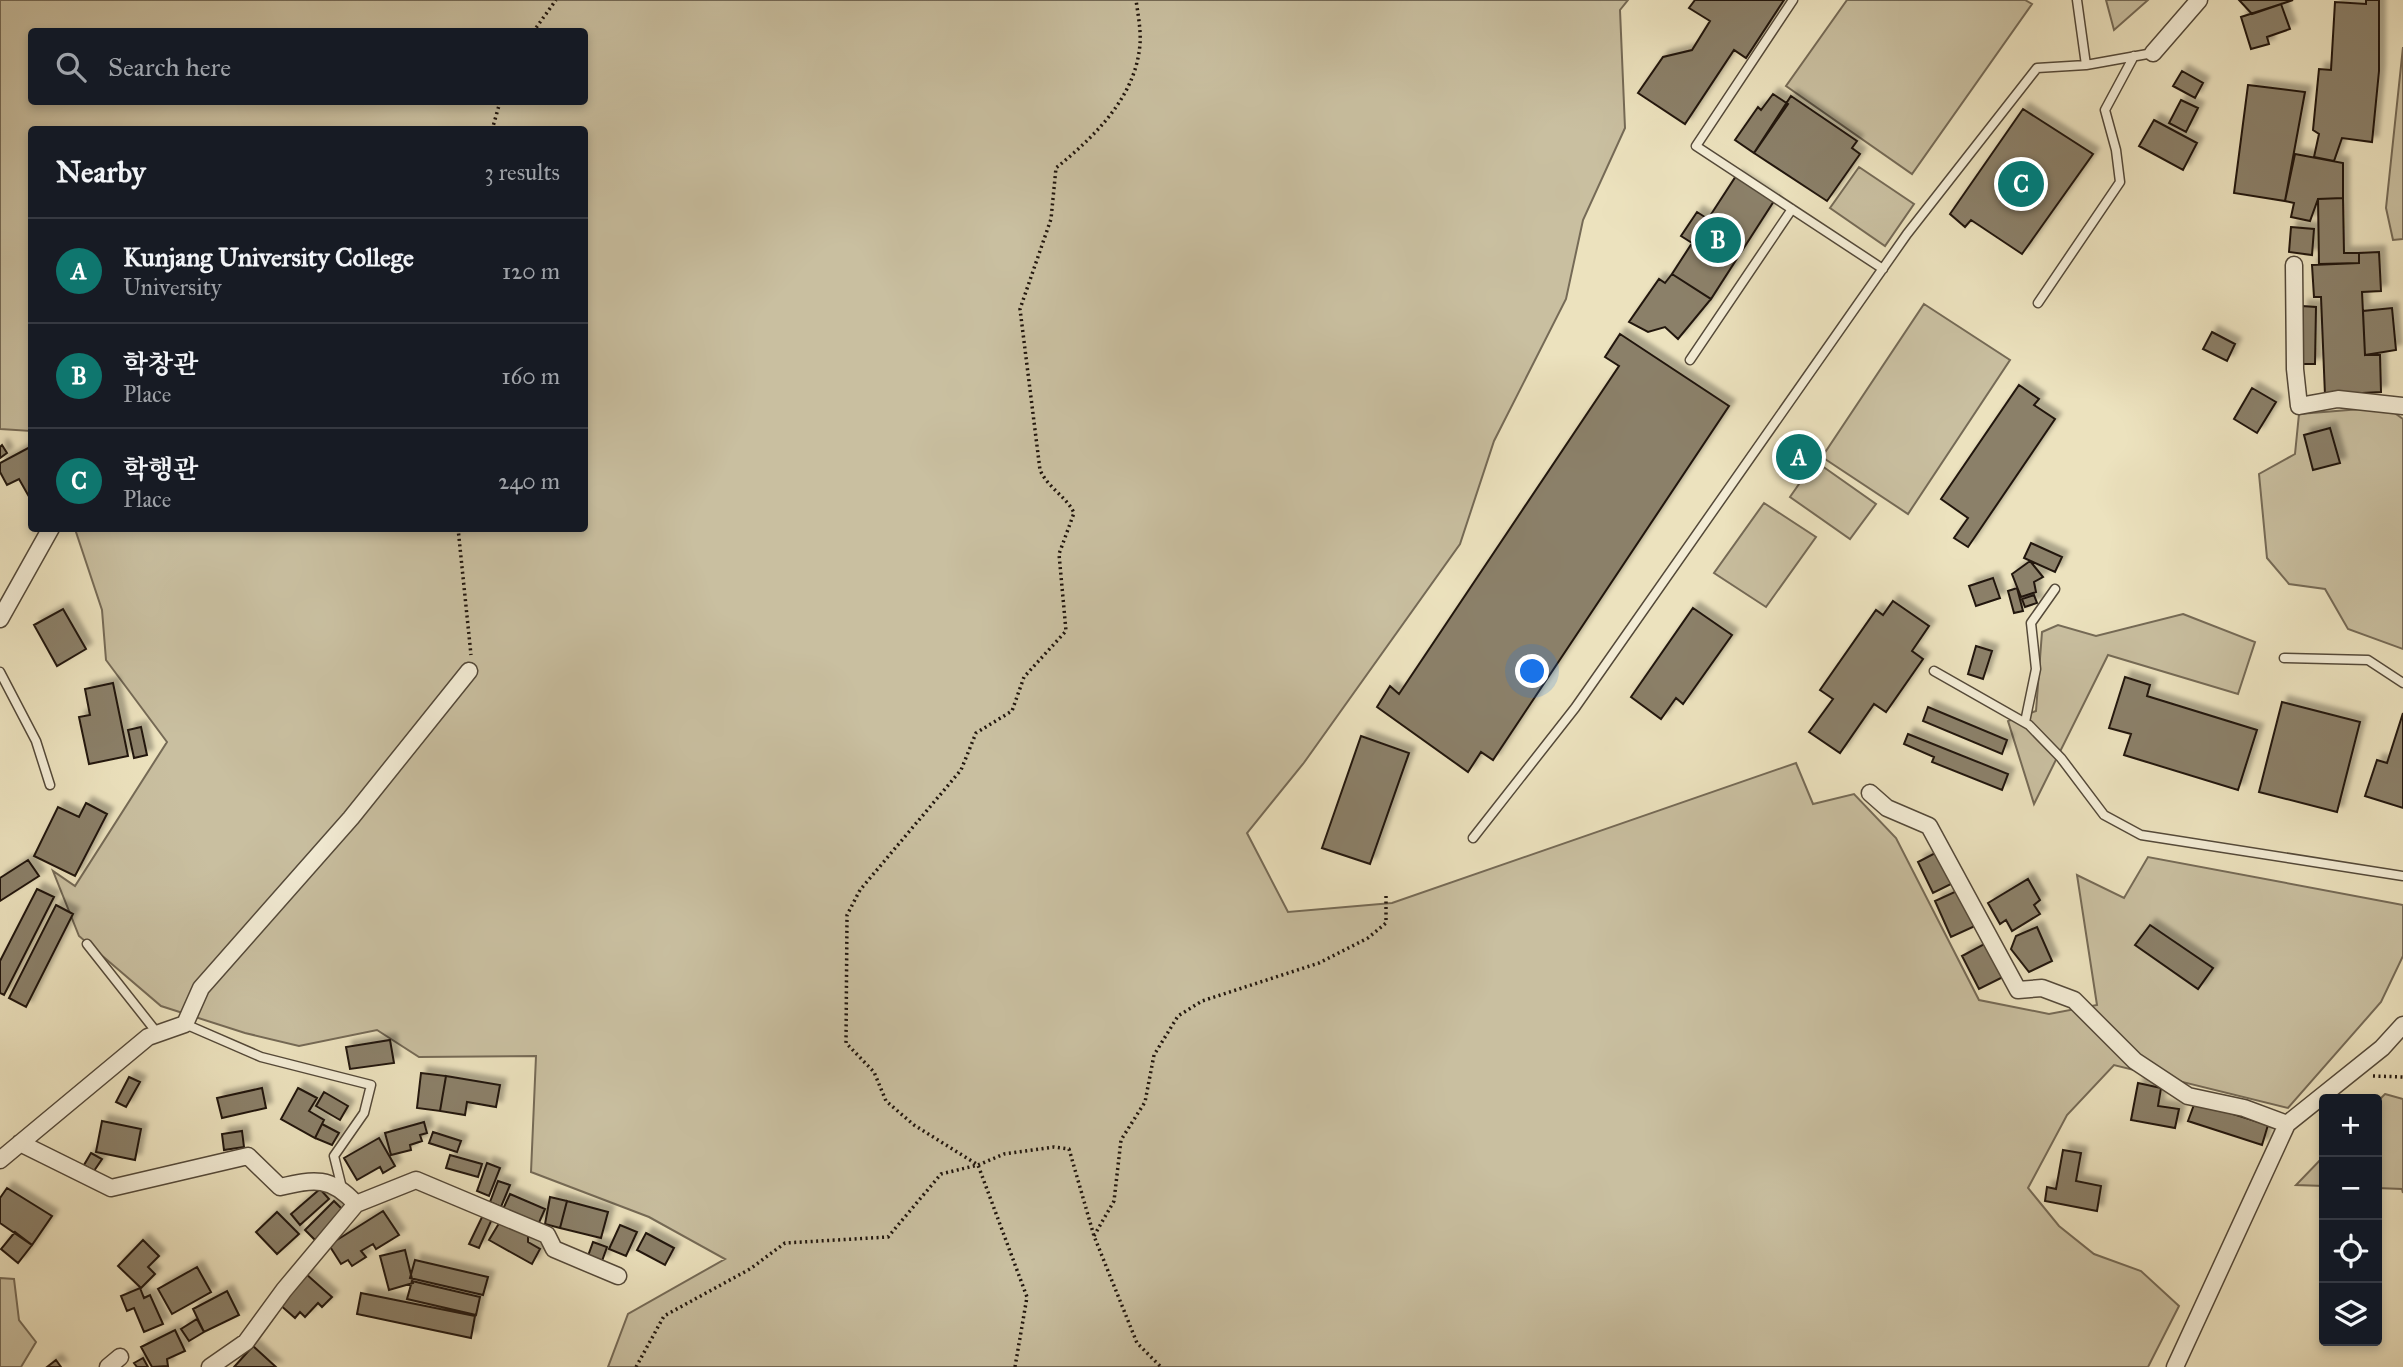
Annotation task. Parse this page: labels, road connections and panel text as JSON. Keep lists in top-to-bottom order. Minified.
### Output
{"page":{"search":"Search here","heading":["Nearby","3 results"],"pins":["C","B","A"],"list":[{"mark":"A","name":"Kunjang University College","note":"University","value":"120 m"},{"mark":"B","name":"학창관","note":"Place","value":"160 m"},{"mark":"C","name":"학행관","note":"Place","value":"240 m"}],"map_buttons":["+","−"]}}
